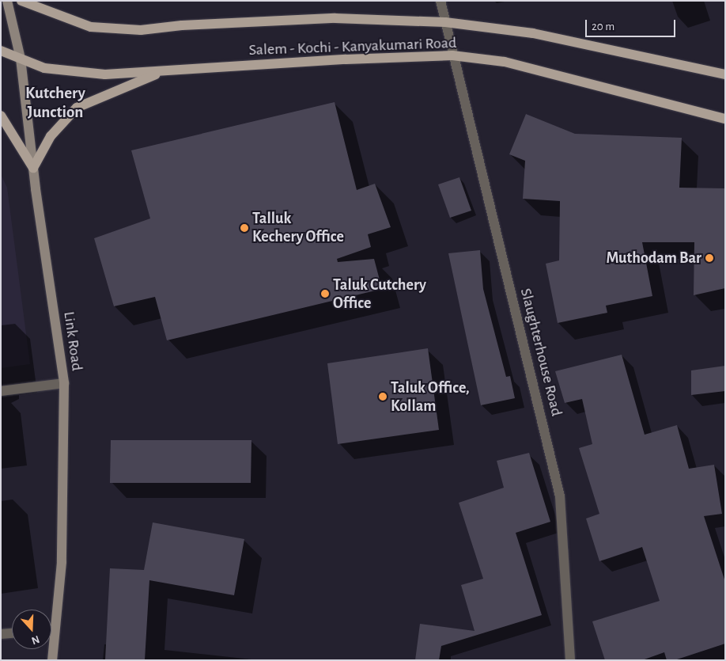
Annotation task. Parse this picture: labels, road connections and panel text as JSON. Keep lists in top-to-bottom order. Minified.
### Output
{"streets":{"main road":["Salem - Kochi - Kanyakumari Road","Link Road"],"street":["Slaughterhouse Road"]},"crossings":[["Salem - Kochi - Kanyakumari Road","Link Road"],["Salem - Kochi - Kanyakumari Road","Slaughterhouse Road"]],"districts":["Kutchery Junction"],"places":["Talluk Kechery Office","Muthodam Bar","Taluk Cutchery Office","Taluk Office, Kollam"],"scale_bar":"20 m","north":"bottom"}
